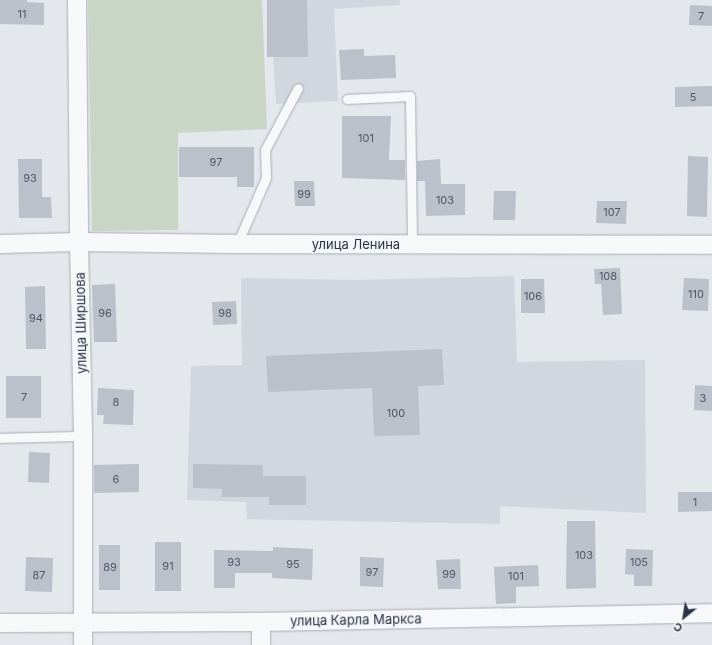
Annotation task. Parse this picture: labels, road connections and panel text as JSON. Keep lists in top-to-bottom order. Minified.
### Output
{"streets":{"street":["улица Ленина","улица Ширшова","улица Карла Маркса"]},"crossings":[["улица Ленина","улица Ширшова"],["улица Ширшова","улица Карла Маркса"]],"house_numbers":["11","7","5","101","97","93","99","103","107","108","110","106","96","98","94","7","3","8","100","6","1","103","93","105","95","91","89","97","99","87","101"],"north":"bottom left"}
